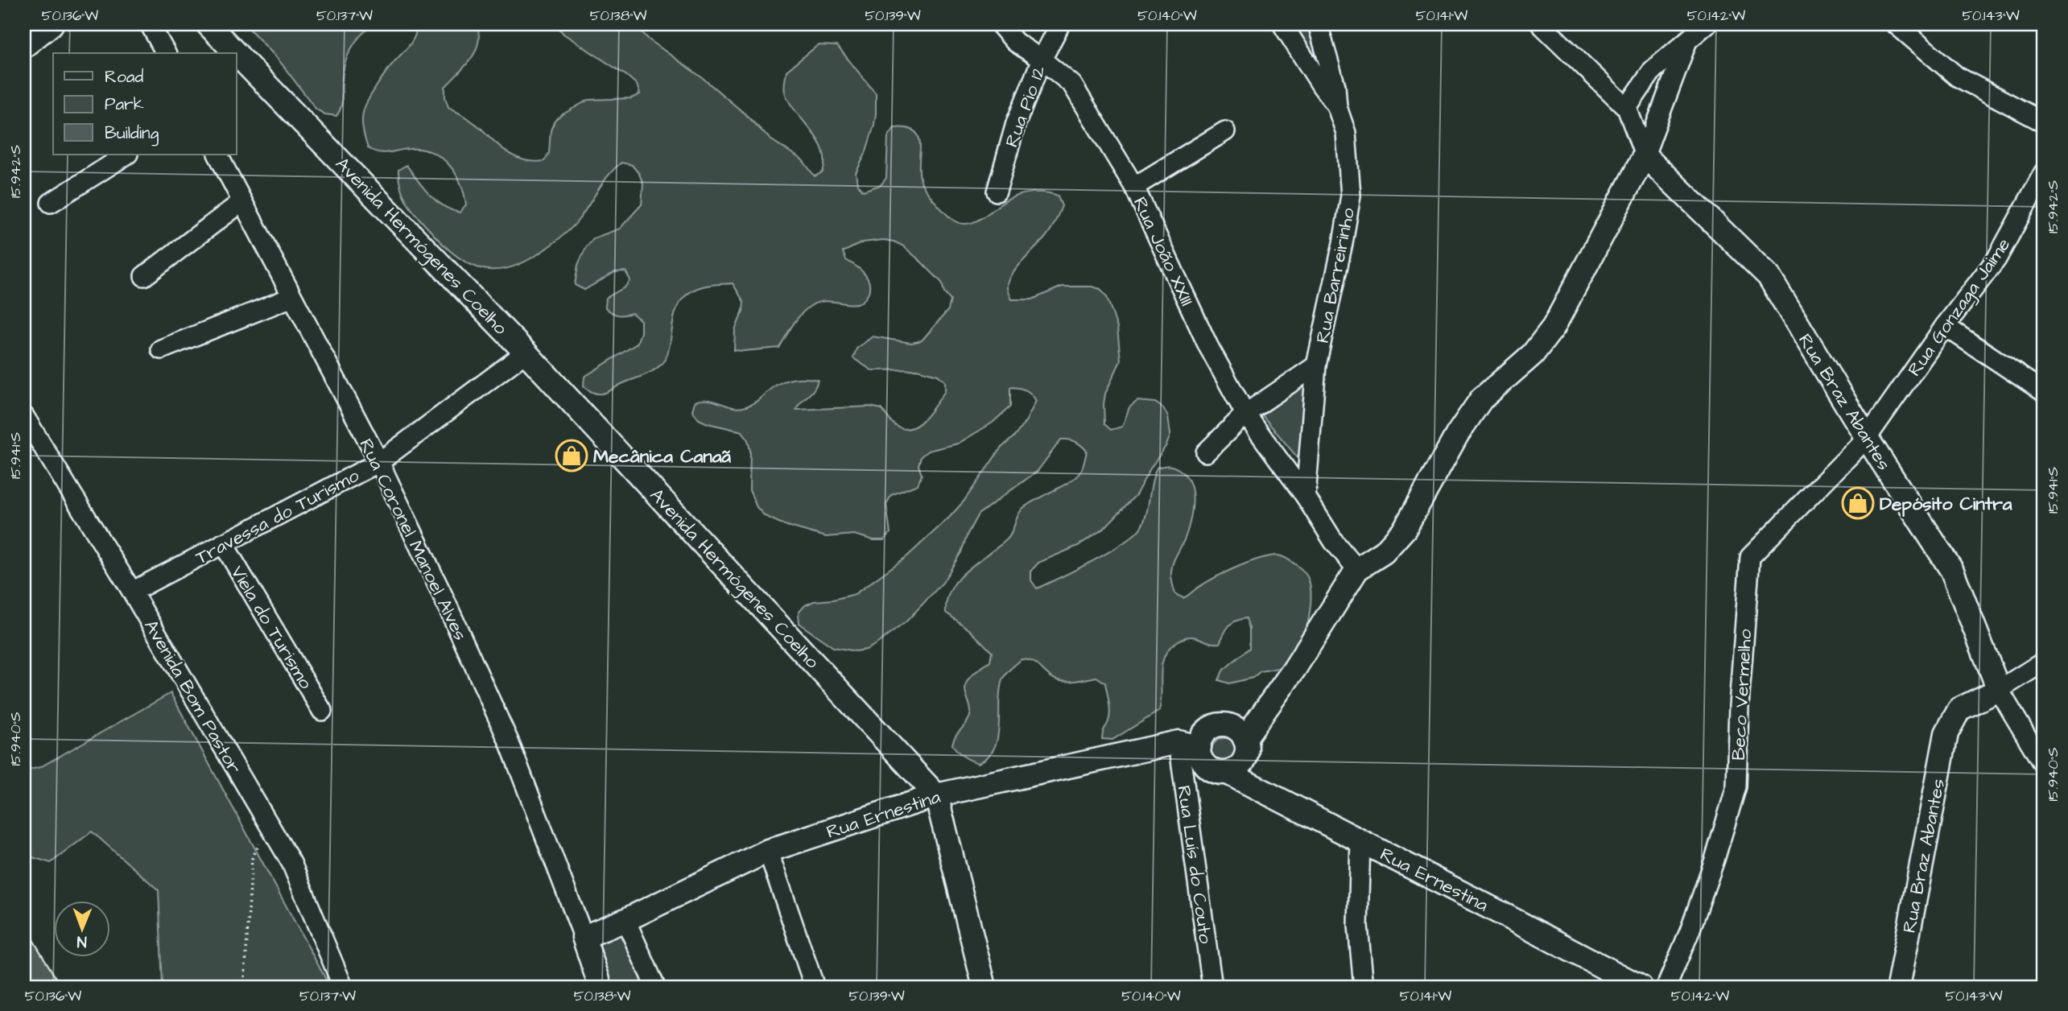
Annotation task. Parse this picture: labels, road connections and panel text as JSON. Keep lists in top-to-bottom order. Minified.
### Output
{"streets":{"street":["Rua Pio 12","Avenida Hermógenes Coelho","Rua João XXIII","Rua Barreirinho","Rua Gonzaga Jaime","Rua Braz Abantes","Travessa do Turismo","Rua Coronel Manoel Alves","Viela do Turismo","Beco Vermelho","Avenida Bom Pastor","Rua Ernestina","Rua Luís do Couto"]},"crossings":[["Rua Pio 12","Rua João XXIII"],["Avenida Hermógenes Coelho","Travessa do Turismo"],["Avenida Hermógenes Coelho","Rua Ernestina"],["Rua João XXIII","Rua Barreirinho"],["Rua Gonzaga Jaime","Rua Braz Abantes"],["Rua Gonzaga Jaime","Beco Vermelho"],["Rua Braz Abantes","Beco Vermelho"],["Travessa do Turismo","Rua Coronel Manoel Alves"],["Travessa do Turismo","Viela do Turismo"],["Travessa do Turismo","Avenida Bom Pastor"],["Rua Coronel Manoel Alves","Rua Ernestina"],["Rua Ernestina","Rua Luís do Couto"]],"places":{"shop":["Mecânica Canaã","Depósito Cintra"]},"legend":["Road","Park","Building"],"north":"bottom","coordinates":["50.136°W","50.137°W","50.138°W","50.139°W","50.140°W","50.141°W","50.142°W","50.143°W","15.942°S","15.941°S","15.940°S"]}
